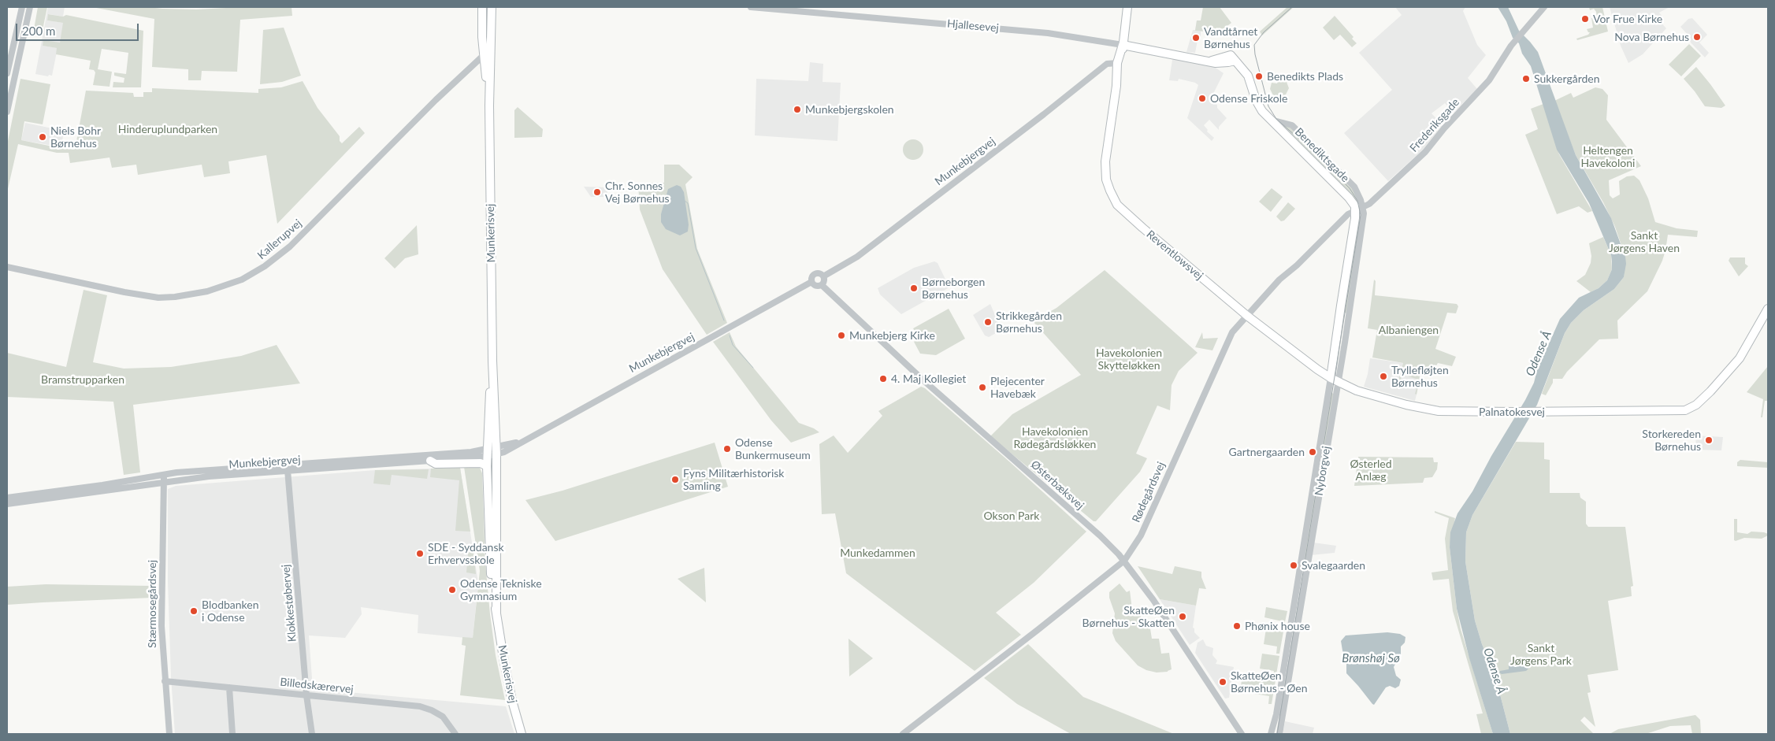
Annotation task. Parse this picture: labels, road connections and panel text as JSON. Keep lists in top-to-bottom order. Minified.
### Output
{"streets":{"main road":["Hjallesevej","Benediktsgade","Munkerisvej","Reventlowsvej","Palnatokesvej","Nyborgvej"],"street":["Frederiksgade","Munkebjergvej","Kallerupvej","Østerbæksvej","Rødegårdsvej","Klokkestøbervej","Stærmosegårdsvej","Billedskærervej"]},"crossings":[["Hjallesevej","Benediktsgade"],["Hjallesevej","Reventlowsvej"],["Frederiksgade","Benediktsgade"],["Frederiksgade","Nyborgvej"],["Frederiksgade","Rødegårdsvej"],["Benediktsgade","Nyborgvej"],["Benediktsgade","Rødegårdsvej"],["Munkebjergvej","Munkerisvej"],["Munkebjergvej","Reventlowsvej"],["Munkebjergvej","Østerbæksvej"],["Munkebjergvej","Klokkestøbervej"],["Munkebjergvej","Stærmosegårdsvej"],["Munkerisvej","Kallerupvej"],["Reventlowsvej","Palnatokesvej"],["Reventlowsvej","Nyborgvej"],["Reventlowsvej","Rødegårdsvej"],["Palnatokesvej","Nyborgvej"],["Nyborgvej","Rødegårdsvej"],["Østerbæksvej","Rødegårdsvej"],["Klokkestøbervej","Billedskærervej"],["Stærmosegårdsvej","Billedskærervej"]],"water":["Odense Å","Brønshøj Sø"],"parks":["Hinderuplundparken","Heltengen Havekoloni","Sankt Jørgens Haven","Albaniengen","Havekolonien Skytteløkken","Bramstrupparken","Havekolonien Rødegårdsløkken","Østerled Anlæg","Okson Park","Munkedammen","Sankt Jørgens Park"],"places":["Vor Frue Kirke","Nova Børnehus","Vandtårnet Børnehus","Benedikts Plads","Sukkergården","Odense Friskole","Munkebjergskolen","Niels Bohr Børnehus","Chr. Sonnes Vej Børnehus","Børneborgen Børnehus","Strikkegården Børnehus","Munkebjerg Kirke","Tryllefløjten Børnehus","4. Maj Kollegiet","Plejecenter Havebæk","Storkereden Børnehus","Odense Bunkermuseum","Gartnergaarden","Fyns Militærhistorisk Samling","SDE - Syddansk Erhvervsskole","Svalegaarden","Odense Tekniske Gymnasium","Blodbanken i Odense","SkatteØen Børnehus - Skatten","Phønix house","SkatteØen Børnehus - Øen"],"scale_bar":"200 m"}
